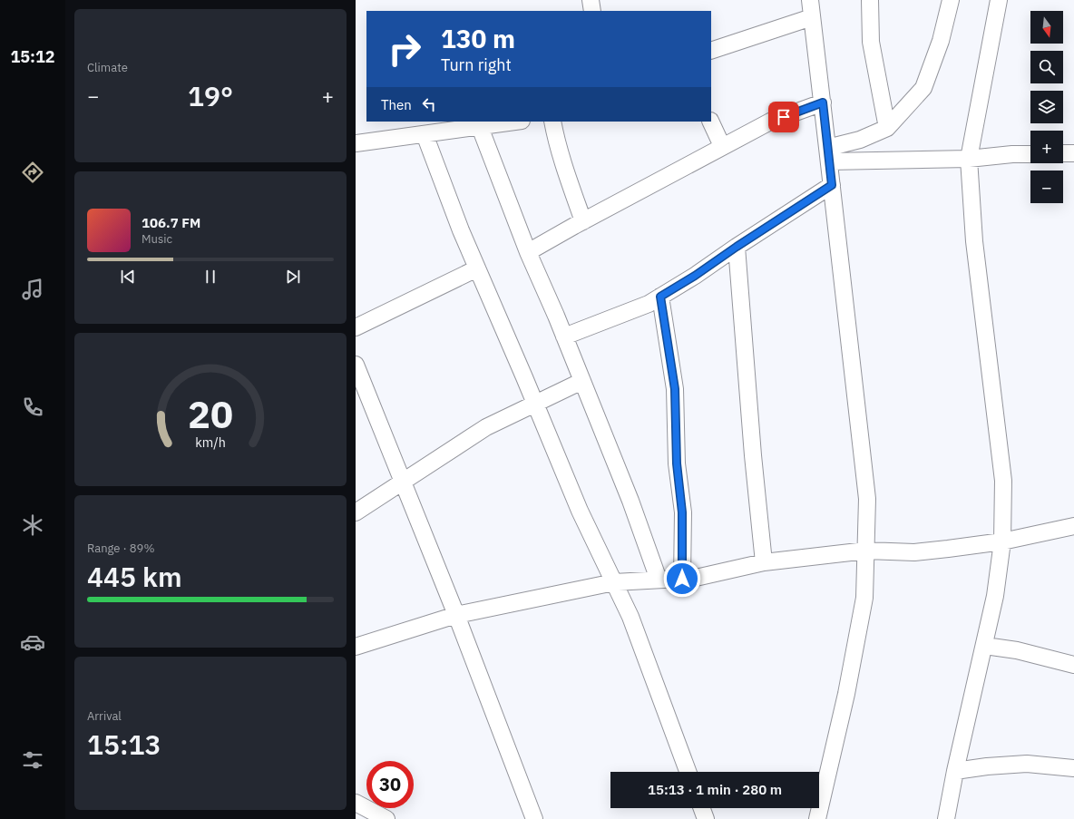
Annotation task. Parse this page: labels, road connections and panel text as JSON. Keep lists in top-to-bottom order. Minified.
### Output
{"north":"bottom","page":{"tabs":"15:12","tile":["Climate",["Range · 89%","445 km"],["Arrival","15:13"]],"map_buttons":["+","−"],"turn":["130 m","Turn right"],"heat":["−","19°","+"],"then":"Then","song":["106.7 FM","Music"],"limit":"30","trip":"15:13 · 1 min · 280 m","gauge":["20","km/h"]}}
